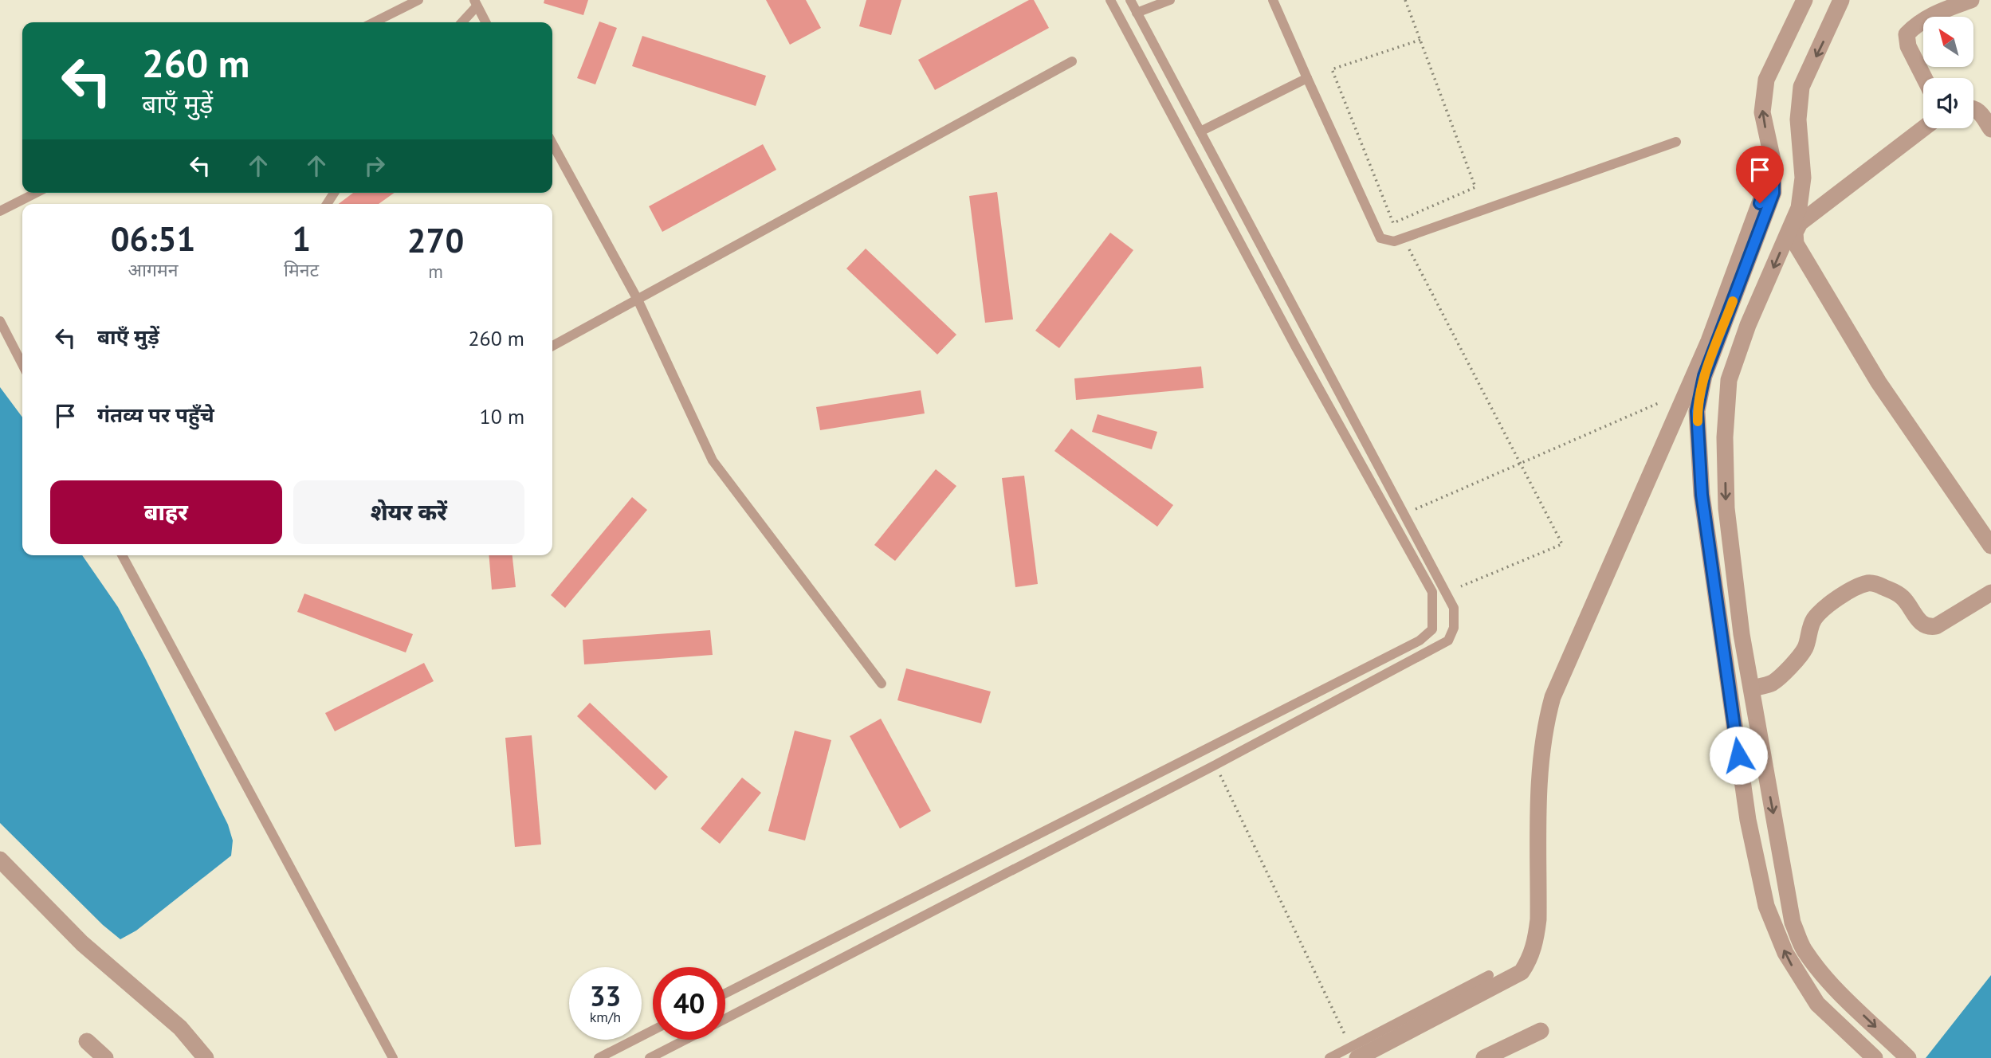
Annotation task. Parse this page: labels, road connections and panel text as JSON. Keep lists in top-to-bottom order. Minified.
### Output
{"north":"top left","page":{"turn":["260 m","बाएँ मुड़ें"],"eta":["06:51","आगमन","1","मिनट","270","m"],"list":[{"name":"बाएँ मुड़ें","value":"260 m"},{"name":"गंतव्य पर पहुँचे","value":"10 m"}],"buttons":["बाहर","शेयर करें"],"speed":"33 km/h","limit":"40"}}
